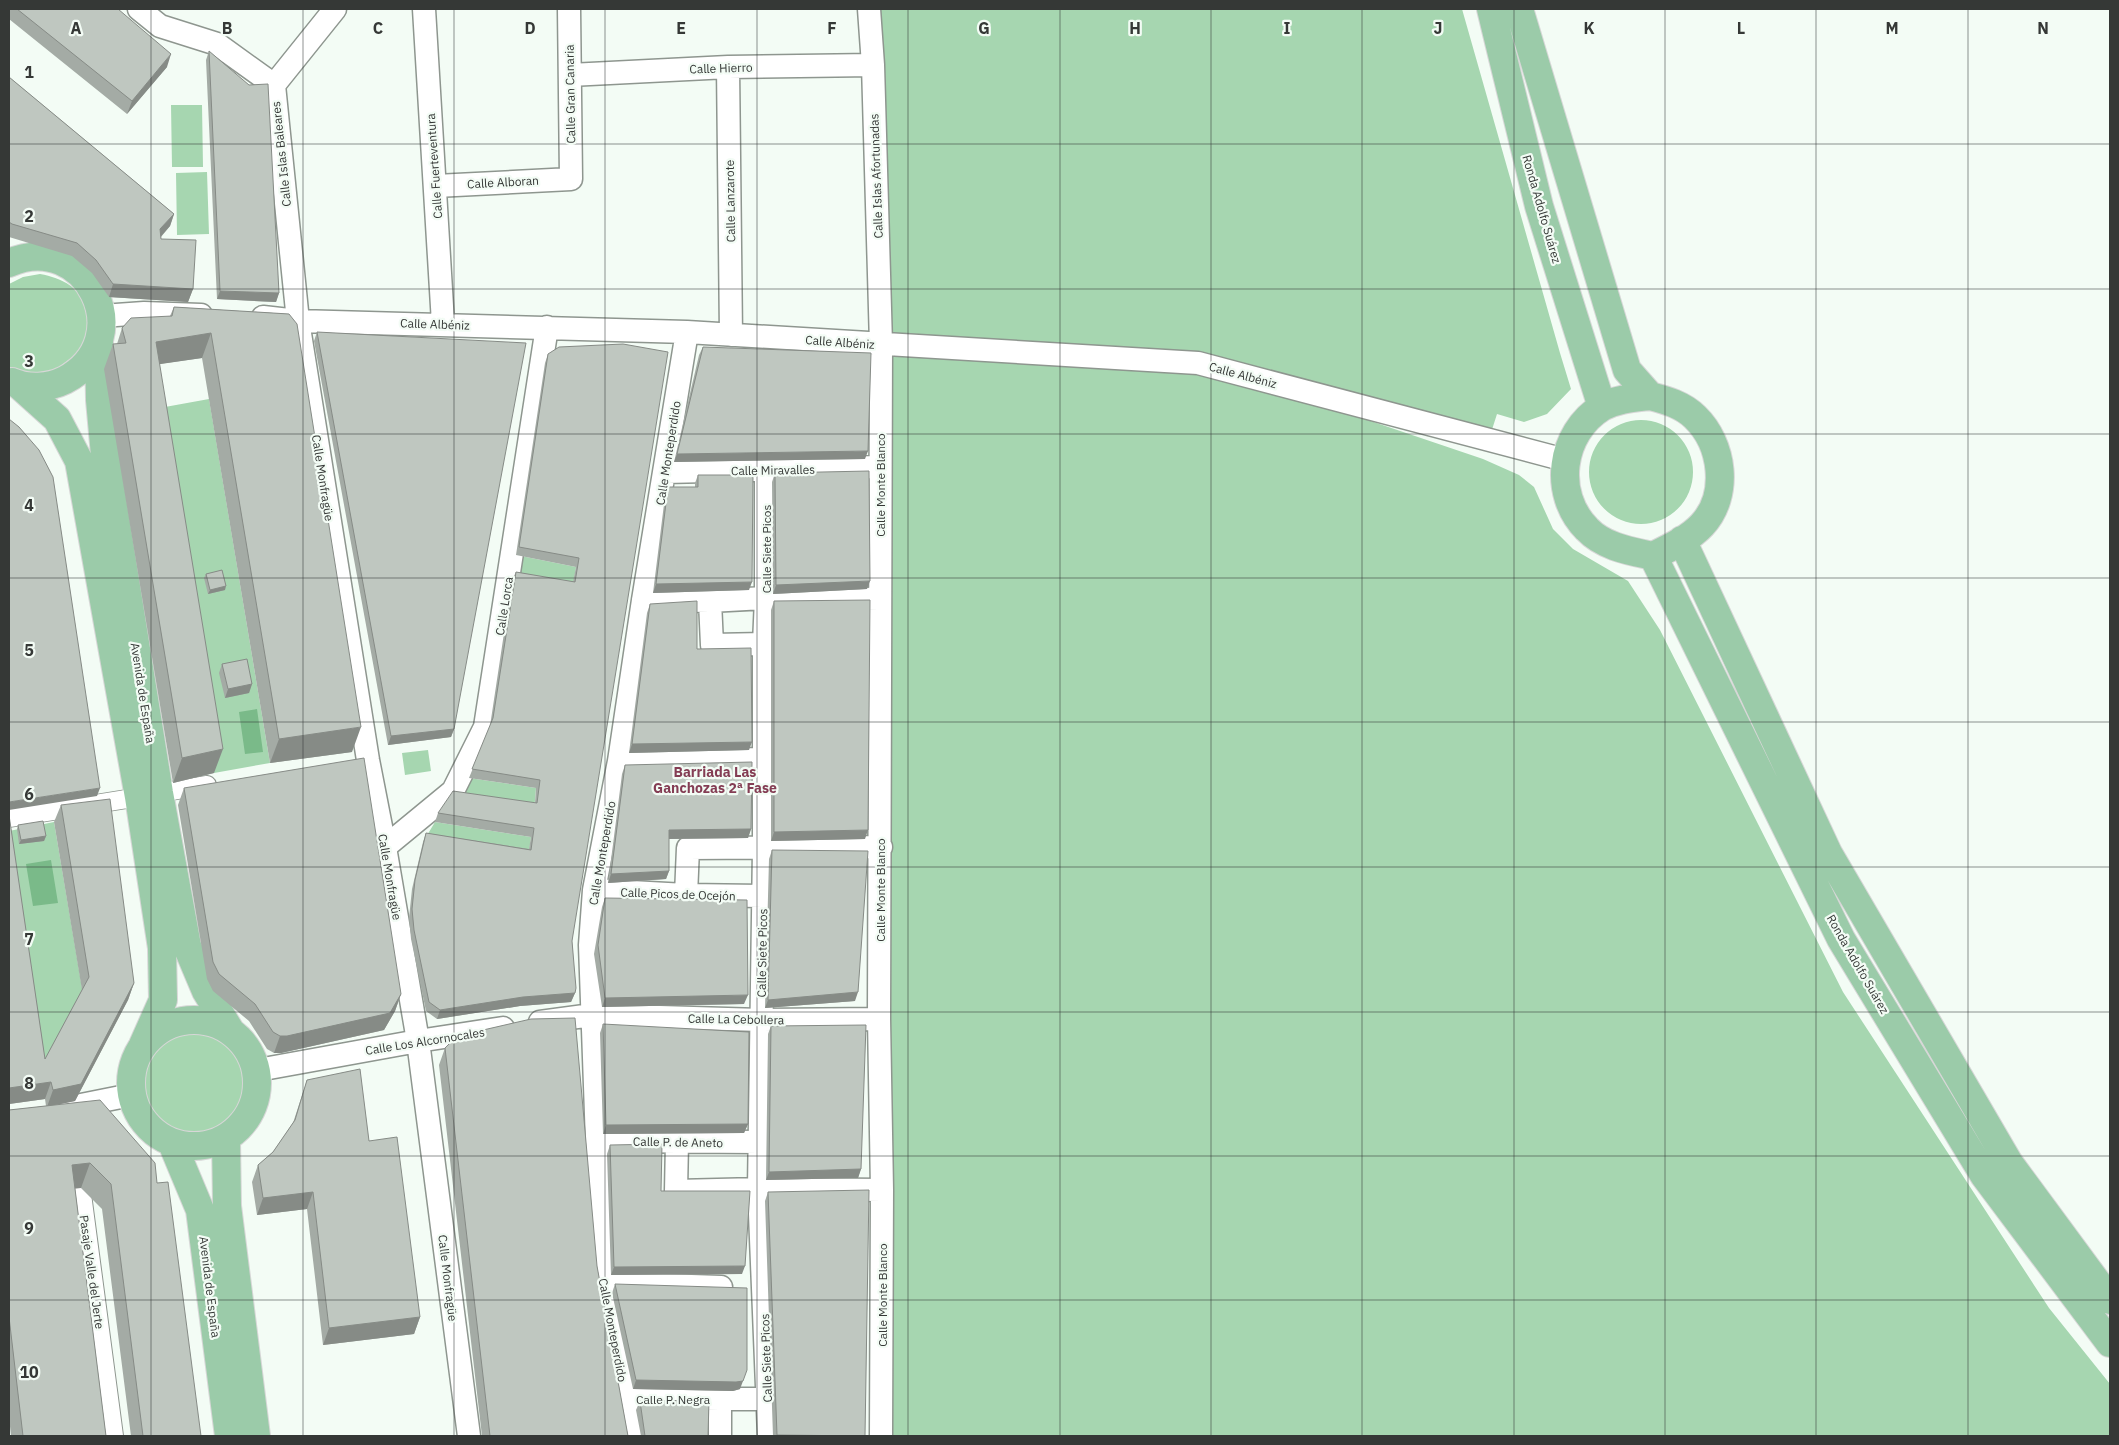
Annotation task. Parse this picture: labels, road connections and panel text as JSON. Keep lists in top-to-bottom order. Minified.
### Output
{"streets":{"main road":["Ronda Adolfo Suárez","Avenida de España"],"street":["Calle Hierro","Calle Gran Canaria","Calle Islas Baleares","Calle Fuerteventura","Calle Islas Afortunadas","Calle Alboran","Calle Lanzarote","Calle Albéniz","Calle Monteperdido","Calle Miravalles","Calle Monfragüe","Calle Monte Blanco","Calle Siete Picos","Calle Lorca","Calle Picos de Ocejón","Calle La Cebollera","Calle Los Alcornocales","Calle P. de Aneto","Pasaje Valle del Jerte","Calle P. Negra"]},"crossings":[["Calle Hierro","Calle Gran Canaria"],["Calle Hierro","Calle Islas Afortunadas"],["Calle Hierro","Calle Lanzarote"],["Calle Gran Canaria","Calle Alboran"],["Calle Islas Baleares","Calle Albéniz"],["Calle Islas Baleares","Calle Monfragüe"],["Calle Fuerteventura","Calle Alboran"],["Calle Fuerteventura","Calle Albéniz"],["Calle Islas Afortunadas","Calle Albéniz"],["Calle Islas Afortunadas","Calle Monte Blanco"],["Calle Lanzarote","Calle Albéniz"],["Ronda Adolfo Suárez","Calle Albéniz"],["Calle Albéniz","Calle Monteperdido"],["Calle Albéniz","Calle Monfragüe"],["Calle Albéniz","Calle Monte Blanco"],["Calle Albéniz","Calle Lorca"],["Calle Monteperdido","Calle Miravalles"],["Calle Monteperdido","Calle Picos de Ocejón"],["Calle Monteperdido","Calle La Cebollera"],["Calle Monteperdido","Calle Los Alcornocales"],["Calle Monteperdido","Calle P. de Aneto"],["Calle Monteperdido","Calle P. Negra"],["Calle Miravalles","Calle Monte Blanco"],["Calle Miravalles","Calle Siete Picos"],["Calle Monfragüe","Calle Lorca"],["Calle Monfragüe","Calle Los Alcornocales"],["Calle Monte Blanco","Calle La Cebollera"],["Calle Siete Picos","Calle Picos de Ocejón"],["Calle Siete Picos","Calle La Cebollera"],["Calle Siete Picos","Calle P. de Aneto"],["Calle Siete Picos","Calle P. Negra"],["Avenida de España","Calle Los Alcornocales"],["Calle La Cebollera","Calle Los Alcornocales"]],"districts":["Barriada Las Ganchozas 2ª Fase"],"grid":{"columns":["A","B","C","D","E","F","G","H","I","J","K","L","M","N"],"rows":["1","2","3","4","5","6","7","8","9","10"]}}
